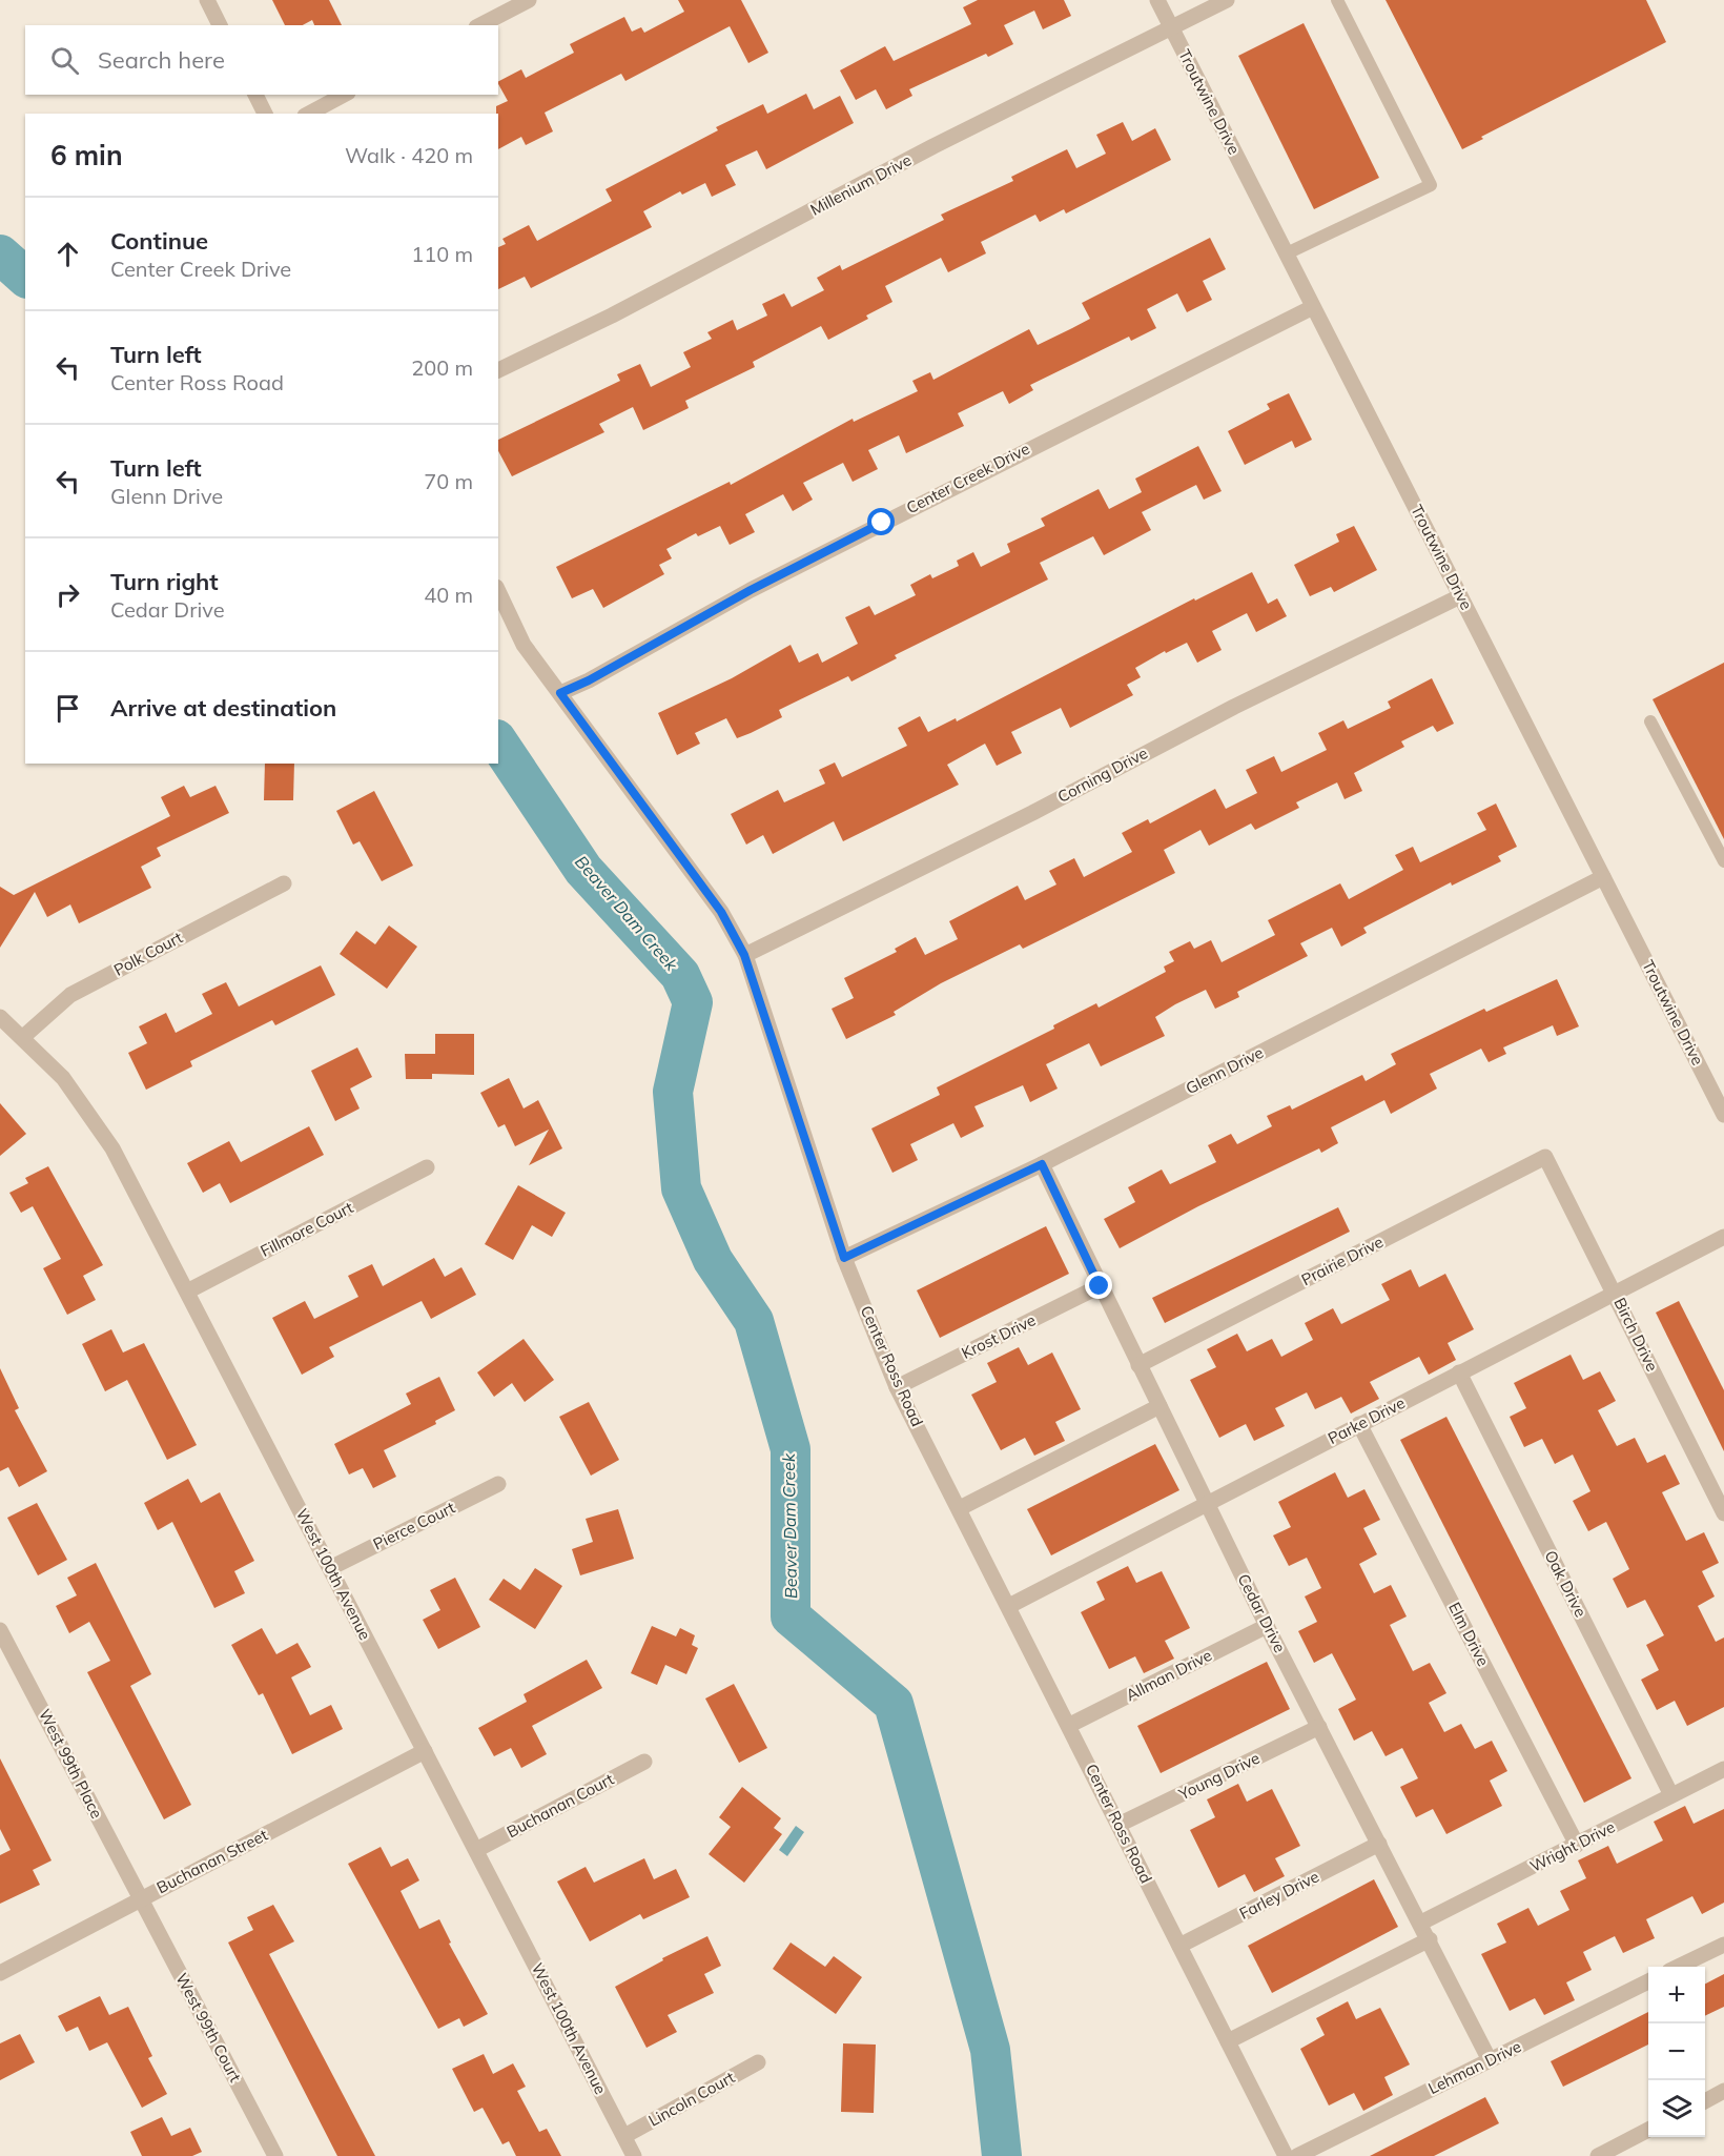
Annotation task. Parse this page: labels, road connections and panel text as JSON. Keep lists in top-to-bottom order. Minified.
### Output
{"streets":{"street":["Troutwine Drive","Millenium Drive","Center Creek Drive","Corning Drive","Polk Court","Glenn Drive","Fillmore Court","Prairie Drive","Birch Drive","Krost Drive","Center Ross Road","Parke Drive","Pierce Court","West 100th Avenue","Oak Drive","Cedar Drive","Elm Drive","Allman Drive","West 99th Place","Young Drive","Buchanan Court","Wright Drive","Buchanan Street","Farley Drive","West 99th Court","Lehman Drive","Lincoln Court"]},"crossings":[["Troutwine Drive","Millenium Drive"],["Troutwine Drive","Center Creek Drive"],["Troutwine Drive","Corning Drive"],["Troutwine Drive","Glenn Drive"],["Center Creek Drive","Center Ross Road"],["Corning Drive","Center Ross Road"],["Polk Court","West 100th Avenue"],["Glenn Drive","Center Ross Road"],["Glenn Drive","Cedar Drive"],["Fillmore Court","West 100th Avenue"],["Prairie Drive","Birch Drive"],["Prairie Drive","Cedar Drive"],["Birch Drive","Parke Drive"],["Krost Drive","Center Ross Road"],["Krost Drive","Cedar Drive"],["Center Ross Road","Parke Drive"],["Center Ross Road","Allman Drive"],["Center Ross Road","Young Drive"],["Center Ross Road","Farley Drive"],["Parke Drive","Oak Drive"],["Parke Drive","Cedar Drive"],["Parke Drive","Elm Drive"],["Pierce Court","West 100th Avenue"],["West 100th Avenue","Buchanan Court"],["West 100th Avenue","Buchanan Street"],["West 100th Avenue","Lincoln Court"],["Oak Drive","Wright Drive"],["Cedar Drive","Allman Drive"],["Cedar Drive","Young Drive"],["Cedar Drive","Wright Drive"],["Cedar Drive","Farley Drive"],["Cedar Drive","Lehman Drive"],["Elm Drive","Wright Drive"],["West 99th Place","Buchanan Street"],["West 99th Place","West 99th Court"],["Buchanan Street","West 99th Court"]],"water":["Beaver Dam Creek"],"page":{"search":"Search here","heading":["6 min","Walk · 420 m"],"list":[["Continue","Center Creek Drive","110 m"],["Turn left","Center Ross Road","200 m"],["Turn left","Glenn Drive","70 m"],["Turn right","Cedar Drive","40 m"],"Arrive at destination"],"map_buttons":["+","−"]}}
